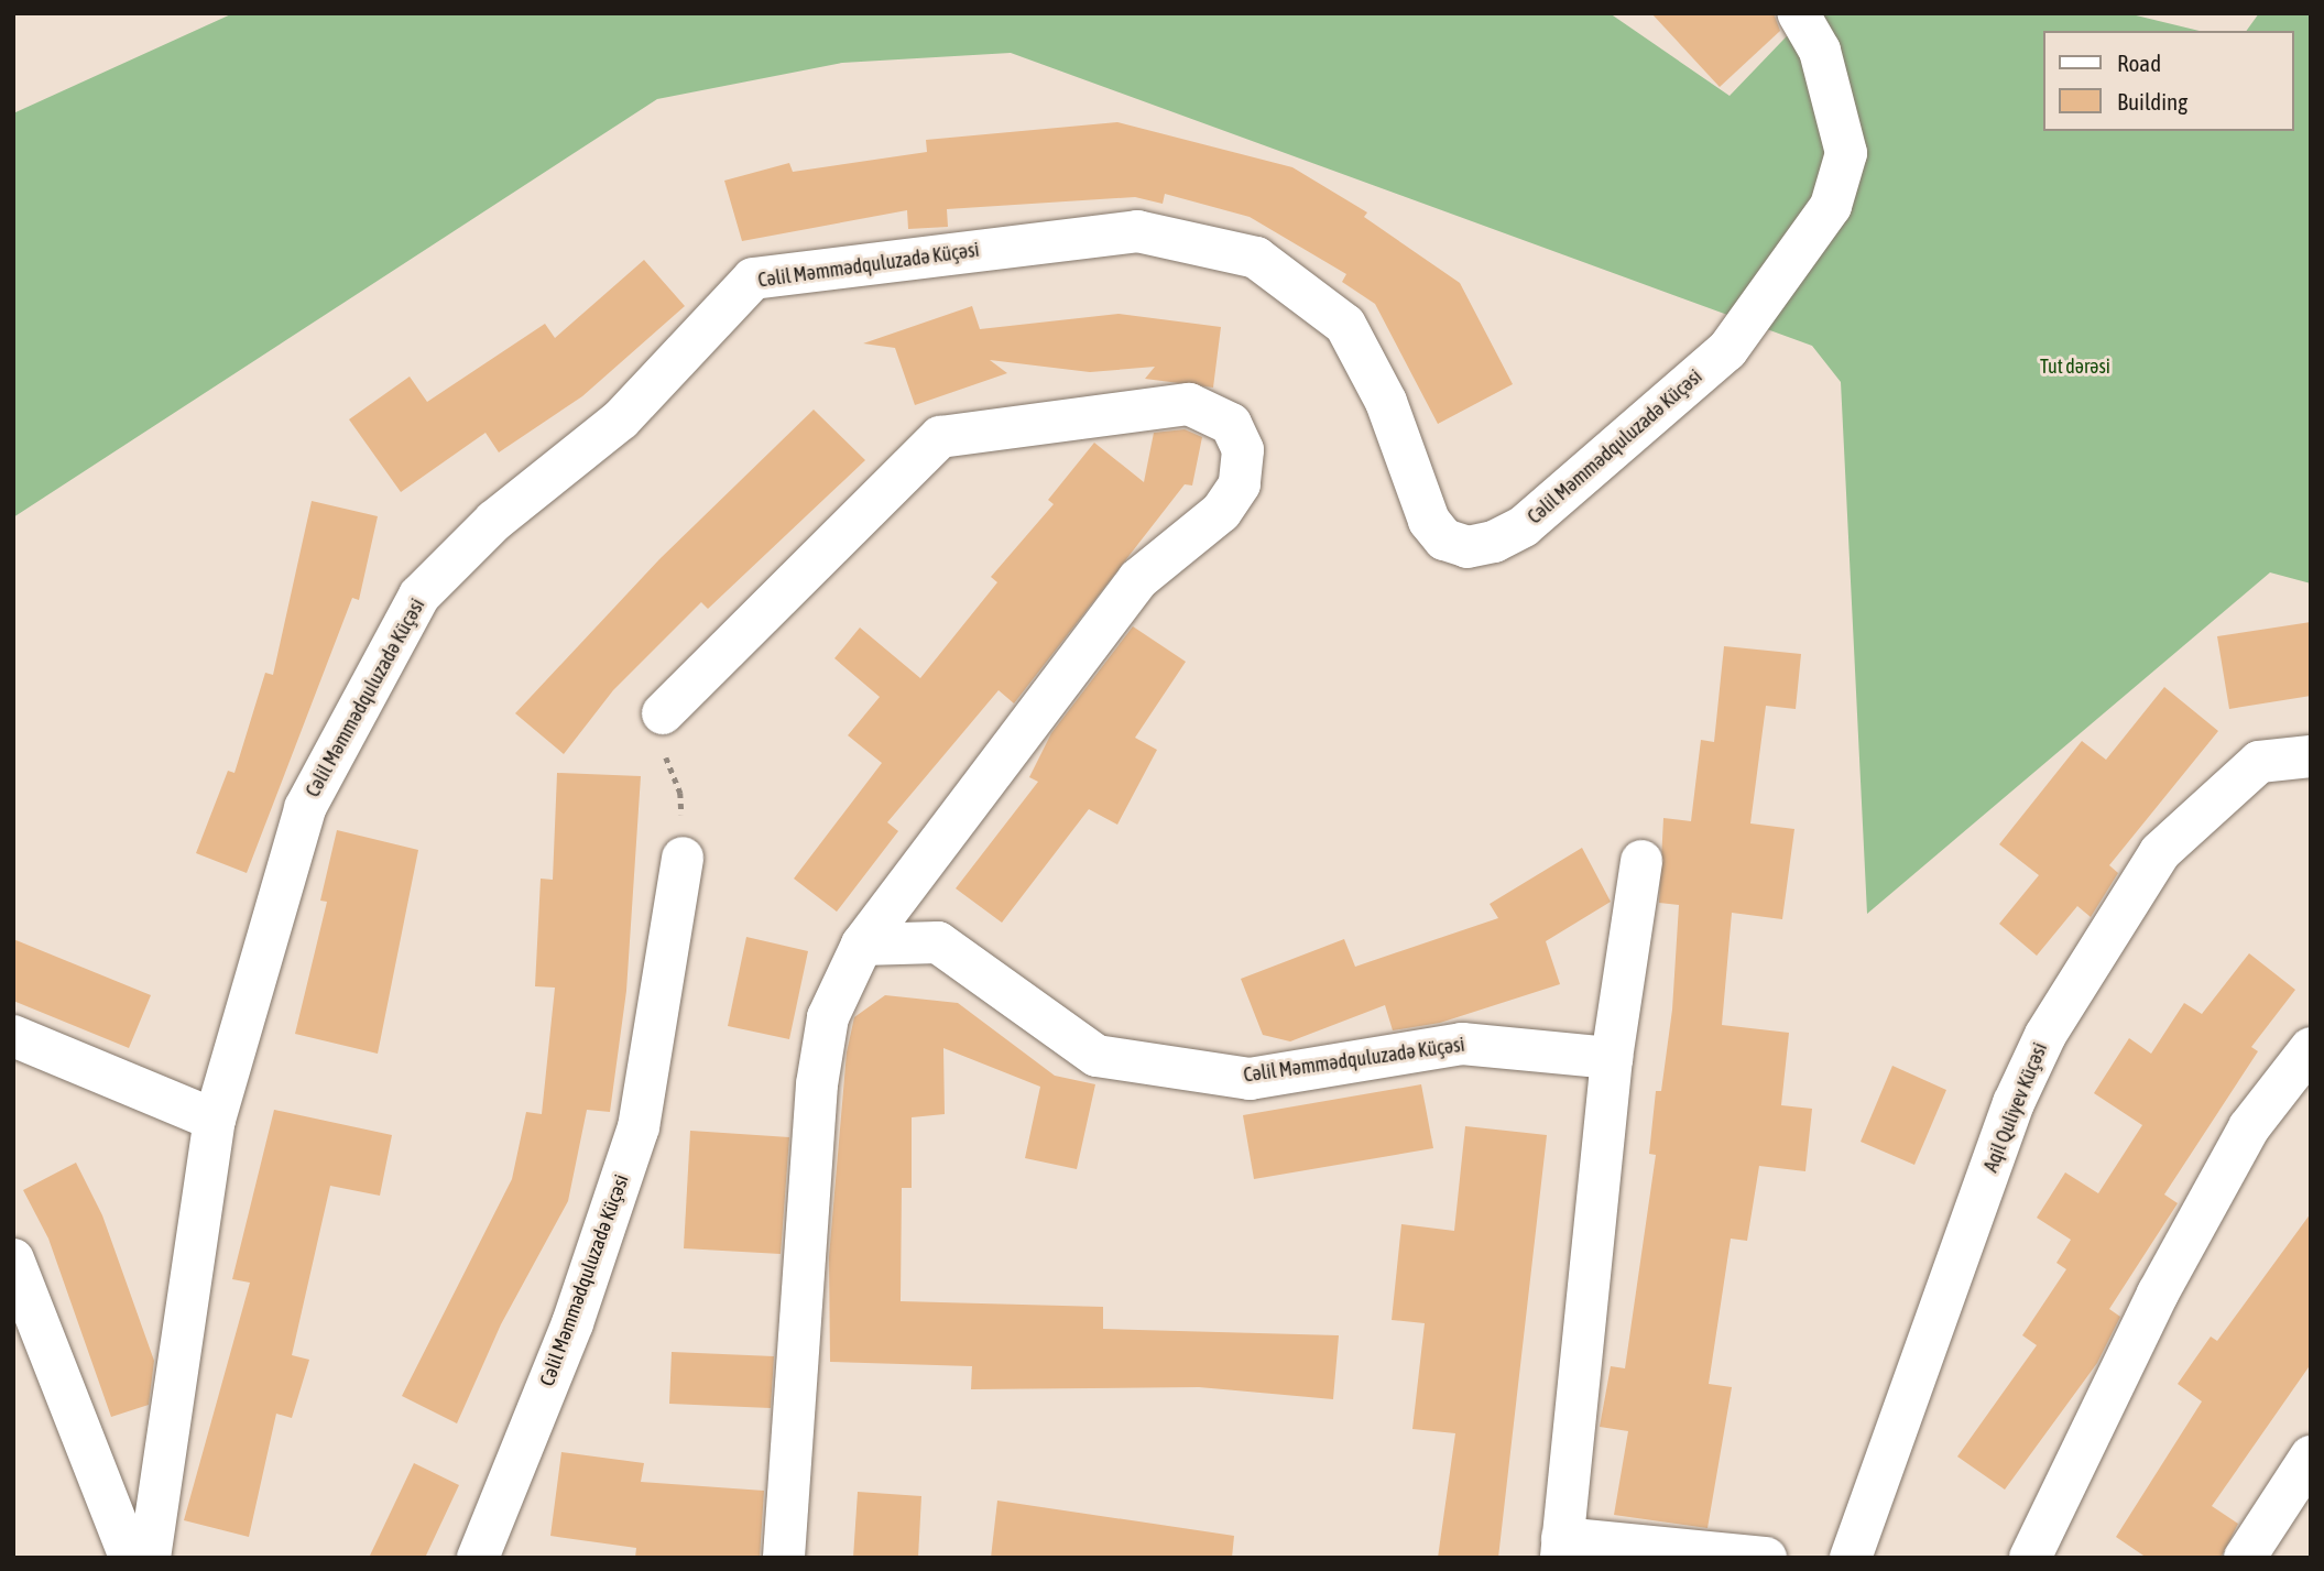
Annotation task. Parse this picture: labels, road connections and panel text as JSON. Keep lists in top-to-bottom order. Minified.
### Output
{"streets":{"street":["Cəlil Məmmədquluzadə Küçəsi","Aqil Quliyev Küçəsi"]},"parks":["Tut dərəsi"],"legend":["Road","Building"]}
